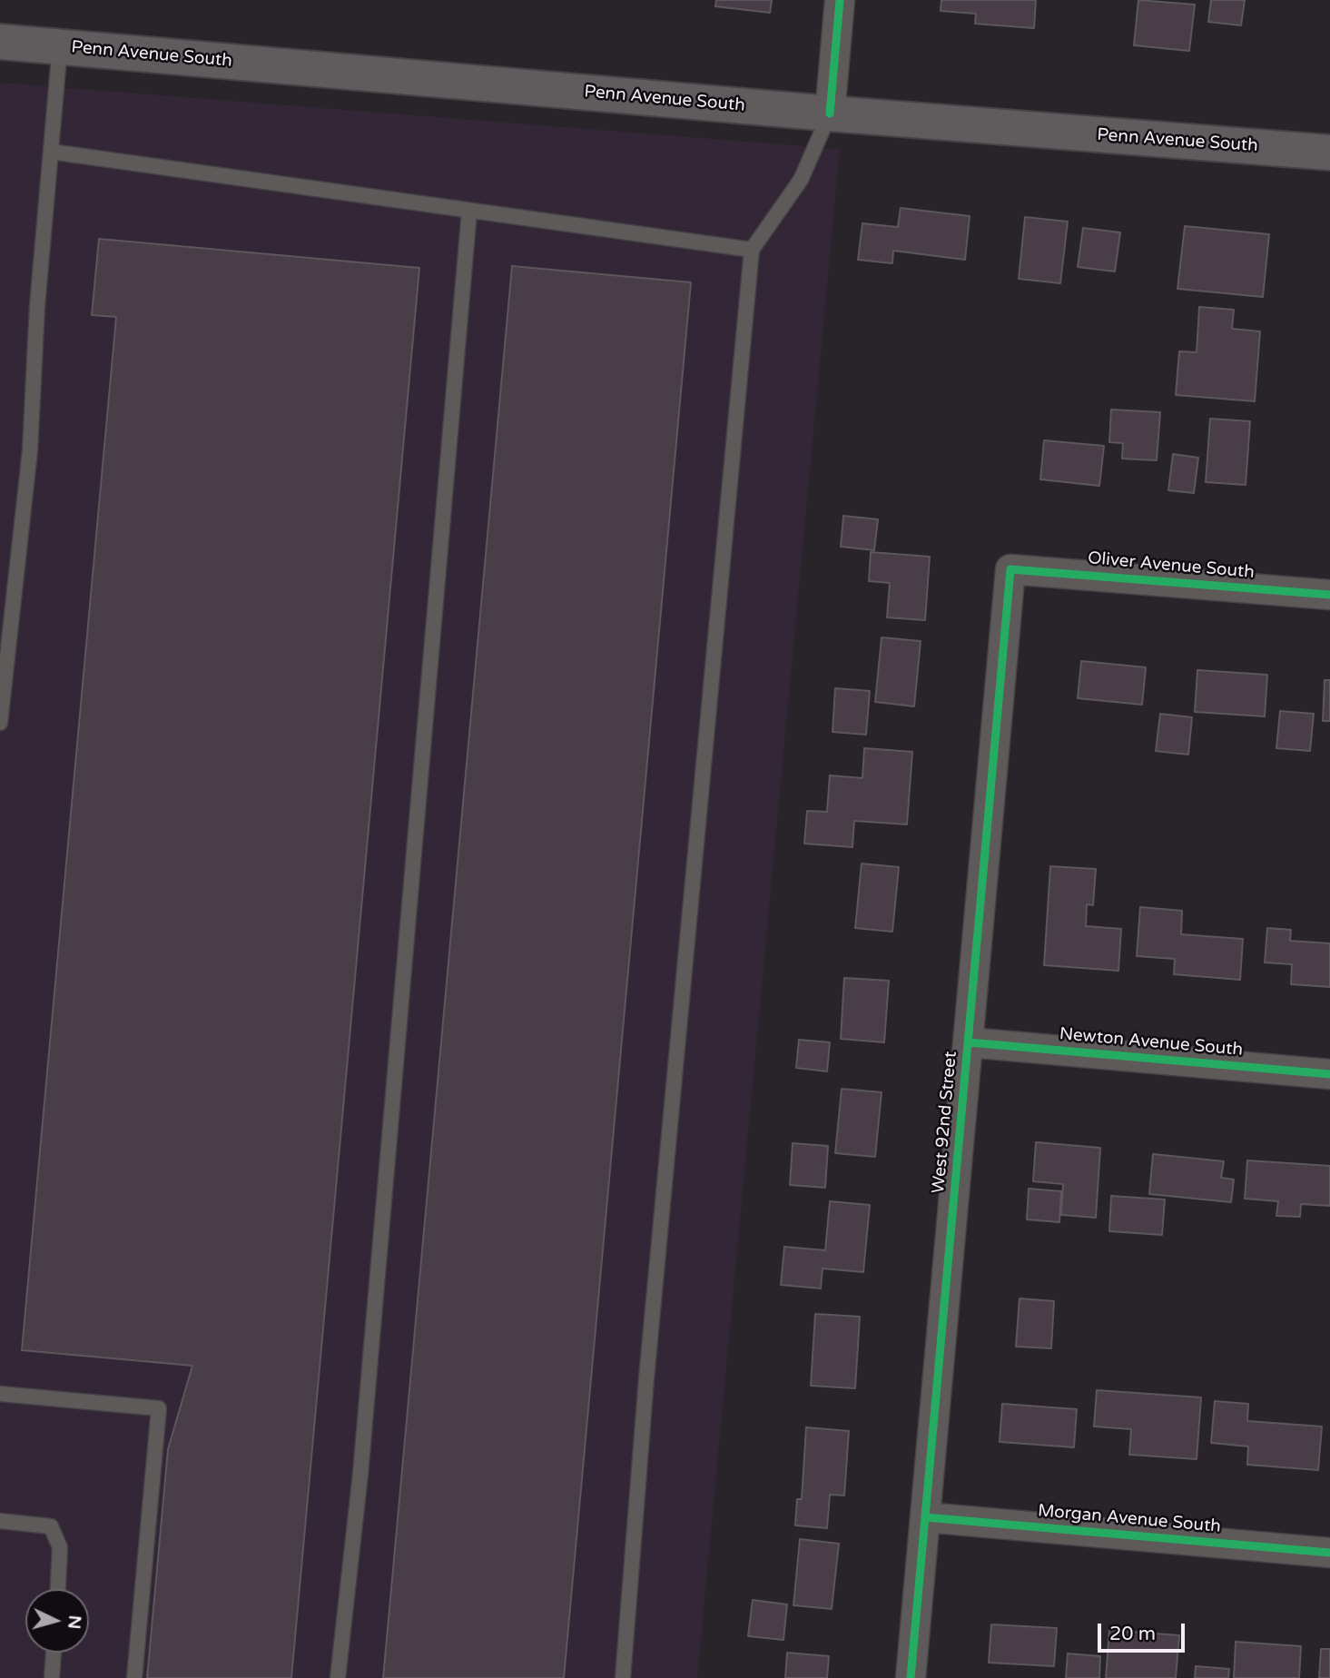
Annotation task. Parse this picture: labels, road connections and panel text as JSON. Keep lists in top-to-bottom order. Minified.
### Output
{"streets":{"main road":["Penn Avenue South"],"street":["Oliver Avenue South","Newton Avenue South","West 92nd Street","Morgan Avenue South"]},"crossings":[["Oliver Avenue South","West 92nd Street"],["Newton Avenue South","West 92nd Street"],["West 92nd Street","Morgan Avenue South"]],"scale_bar":"20 m","north":"right"}
